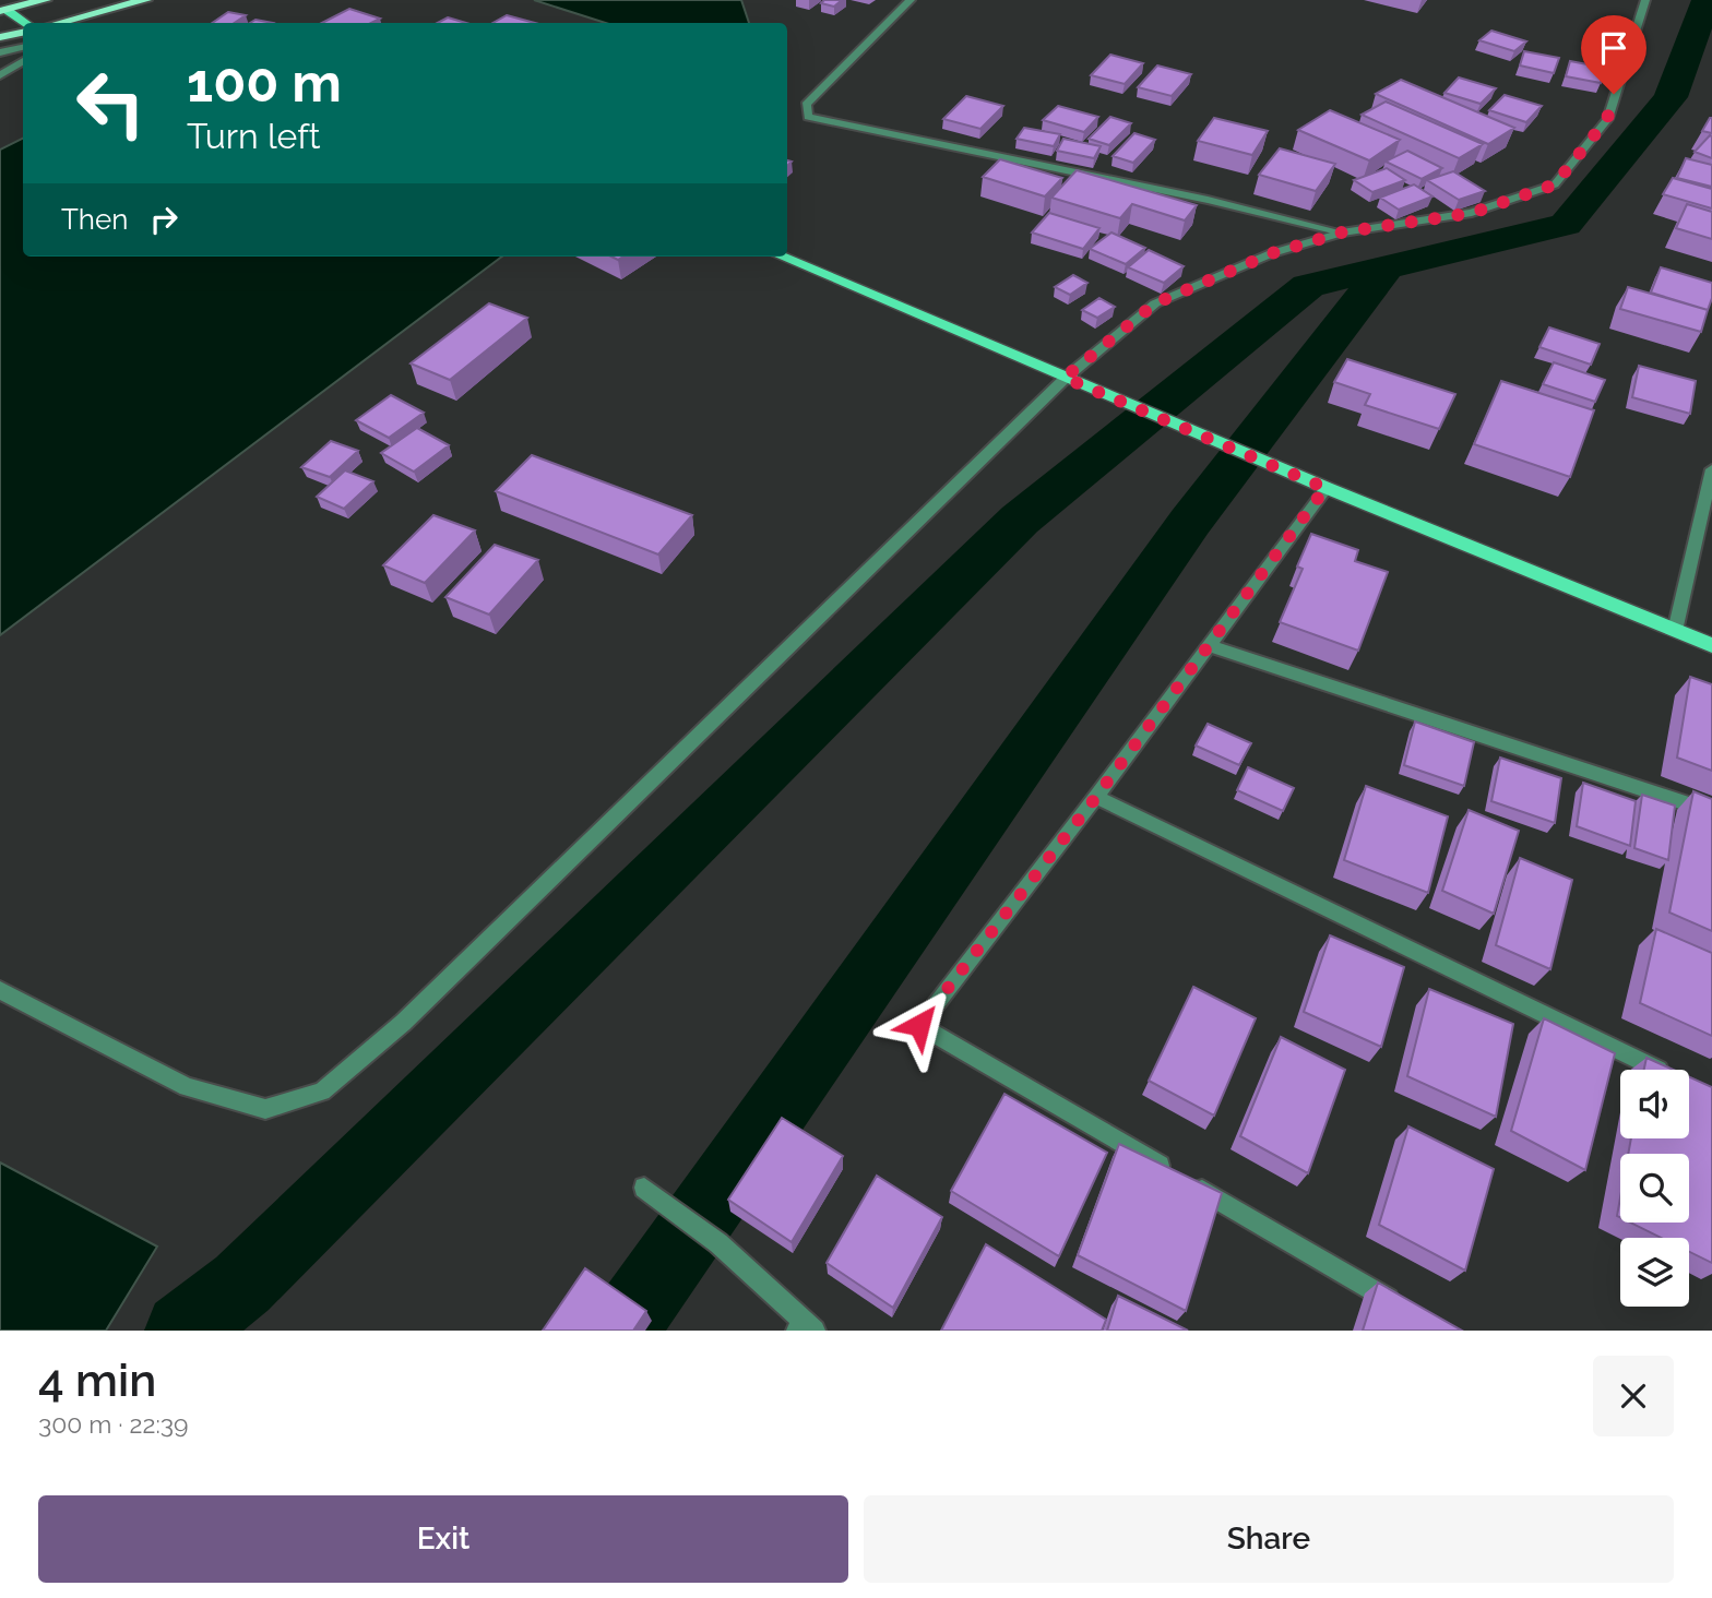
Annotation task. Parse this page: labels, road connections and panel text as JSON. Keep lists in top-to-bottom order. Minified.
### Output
{"page":{"turn":["100 m","Turn left"],"then":"Then","heading":["4 min","300 m · 22:39"],"buttons":["Exit","Share"]}}
